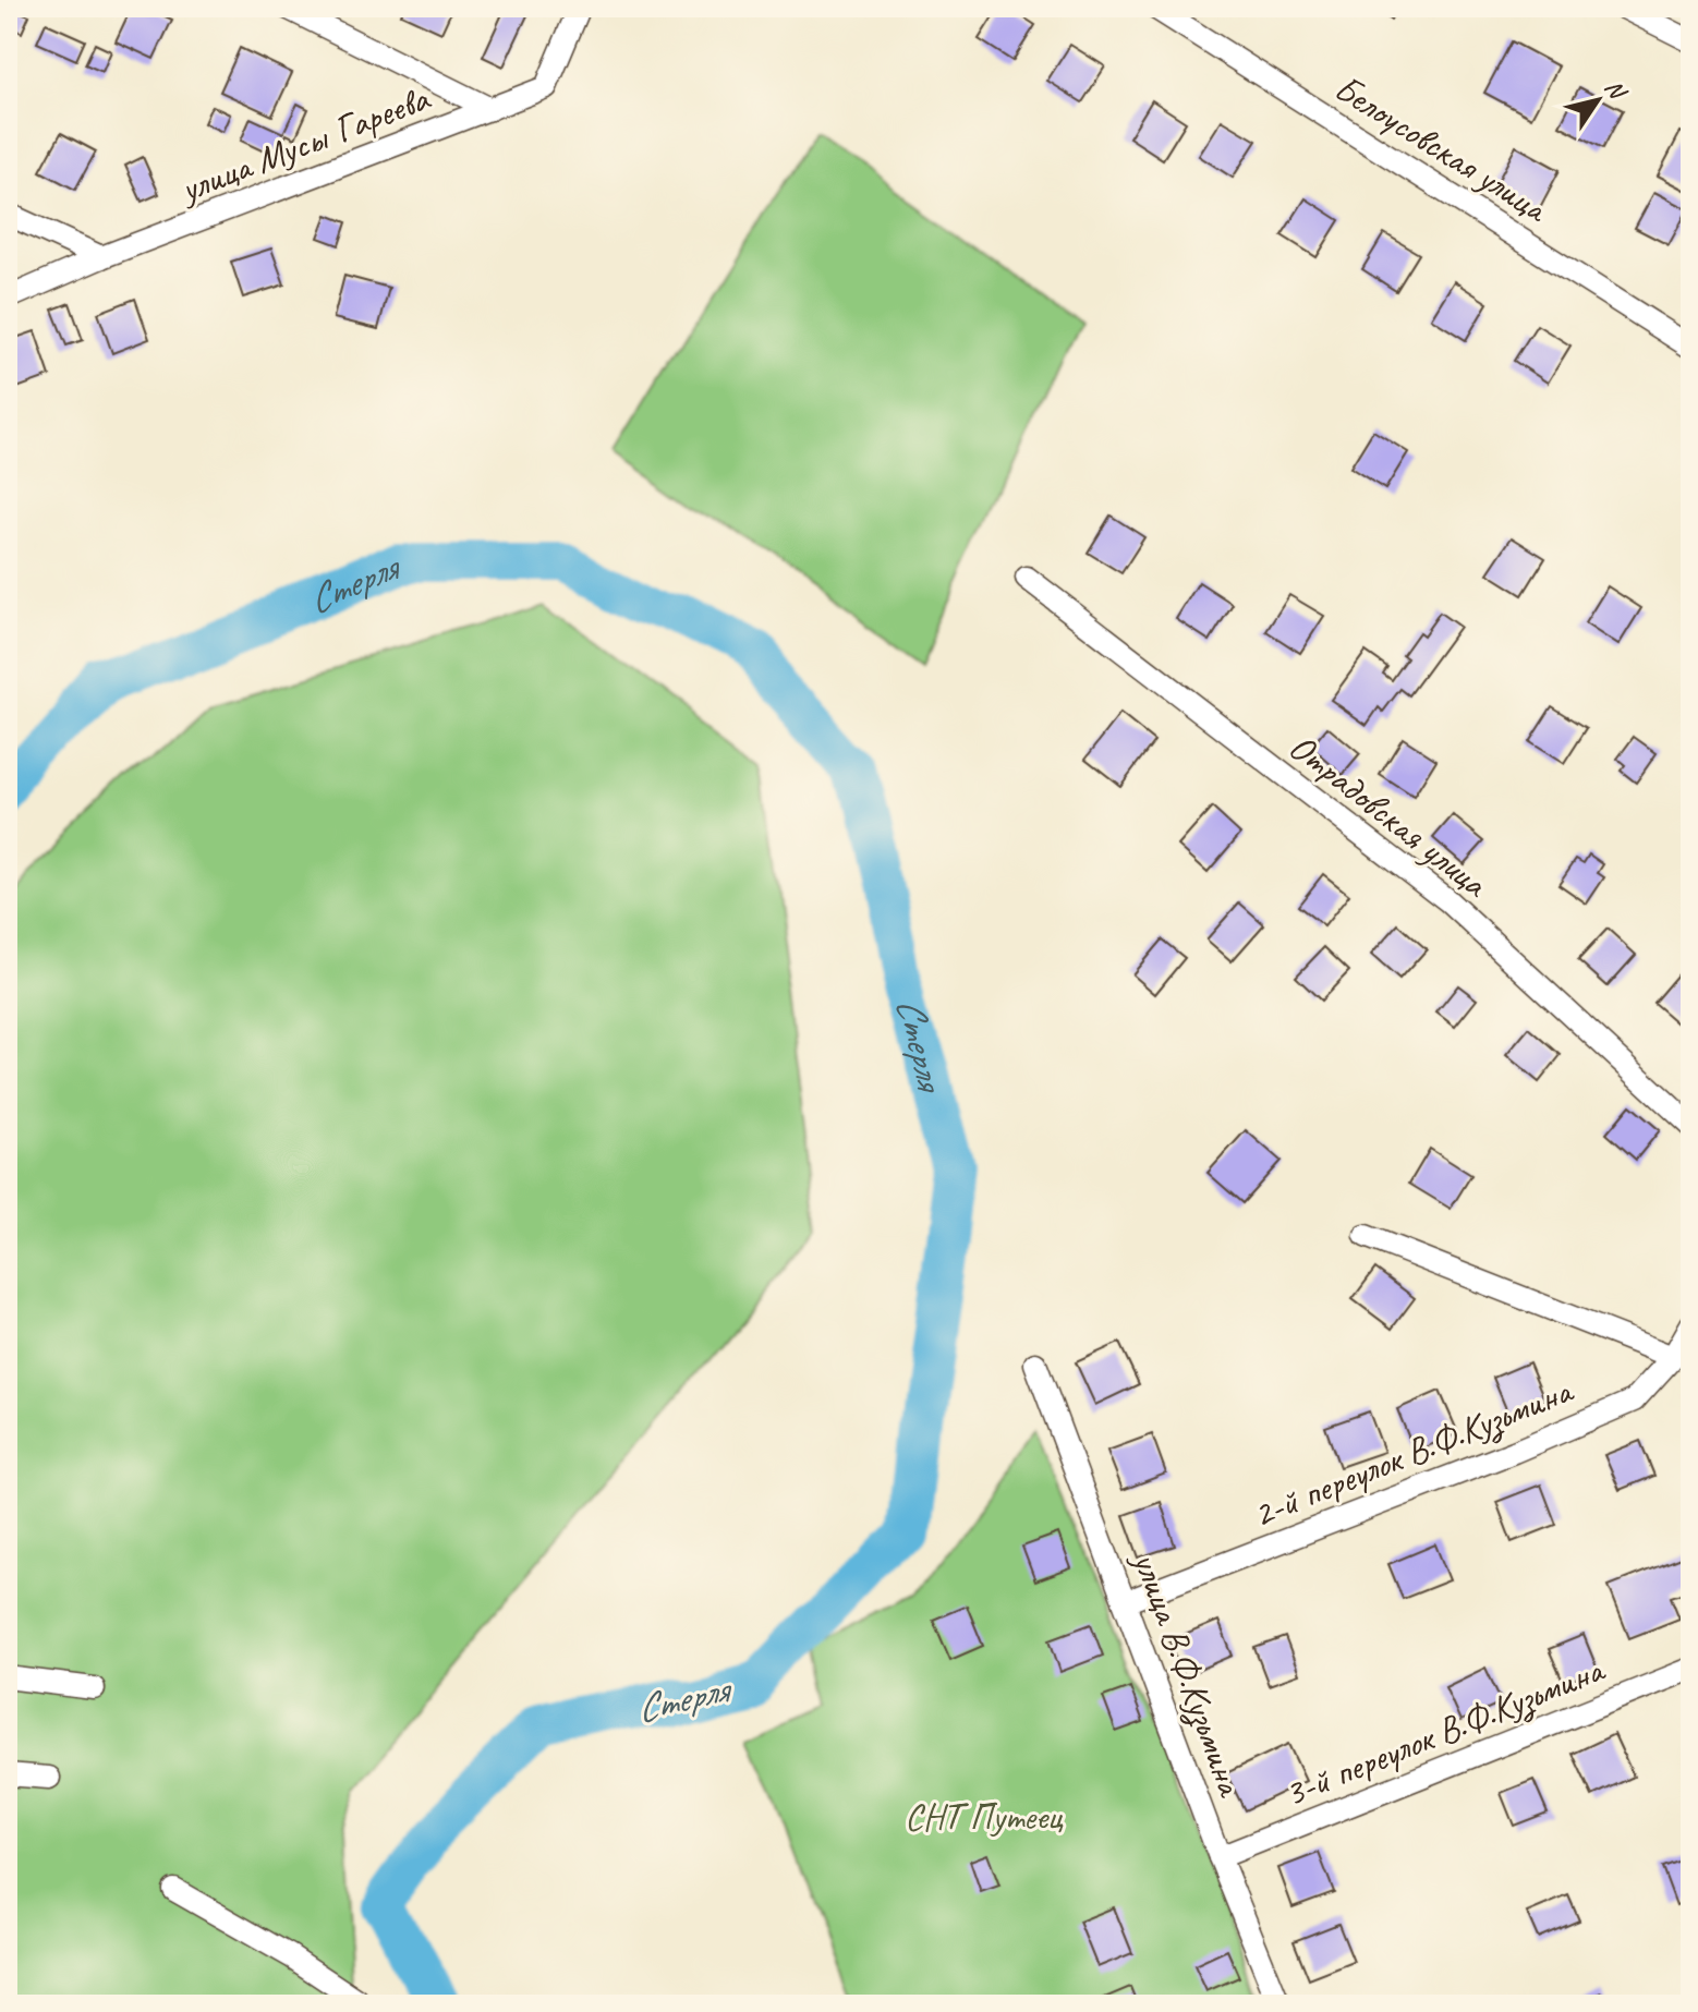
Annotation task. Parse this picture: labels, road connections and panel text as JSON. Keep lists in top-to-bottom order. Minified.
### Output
{"streets":{"street":["улица Мусы Гареева","Белоусовская улица","Отрадовская улица","2-й переулок В.Ф.Кузьмина","улица В.Ф.Кузьмина","3-й переулок В.Ф.Кузьмина"]},"crossings":[["2-й переулок В.Ф.Кузьмина","улица В.Ф.Кузьмина"],["улица В.Ф.Кузьмина","3-й переулок В.Ф.Кузьмина"]],"water":["Стерля"],"parks":["СНТ Путеец"],"north":"top right"}
